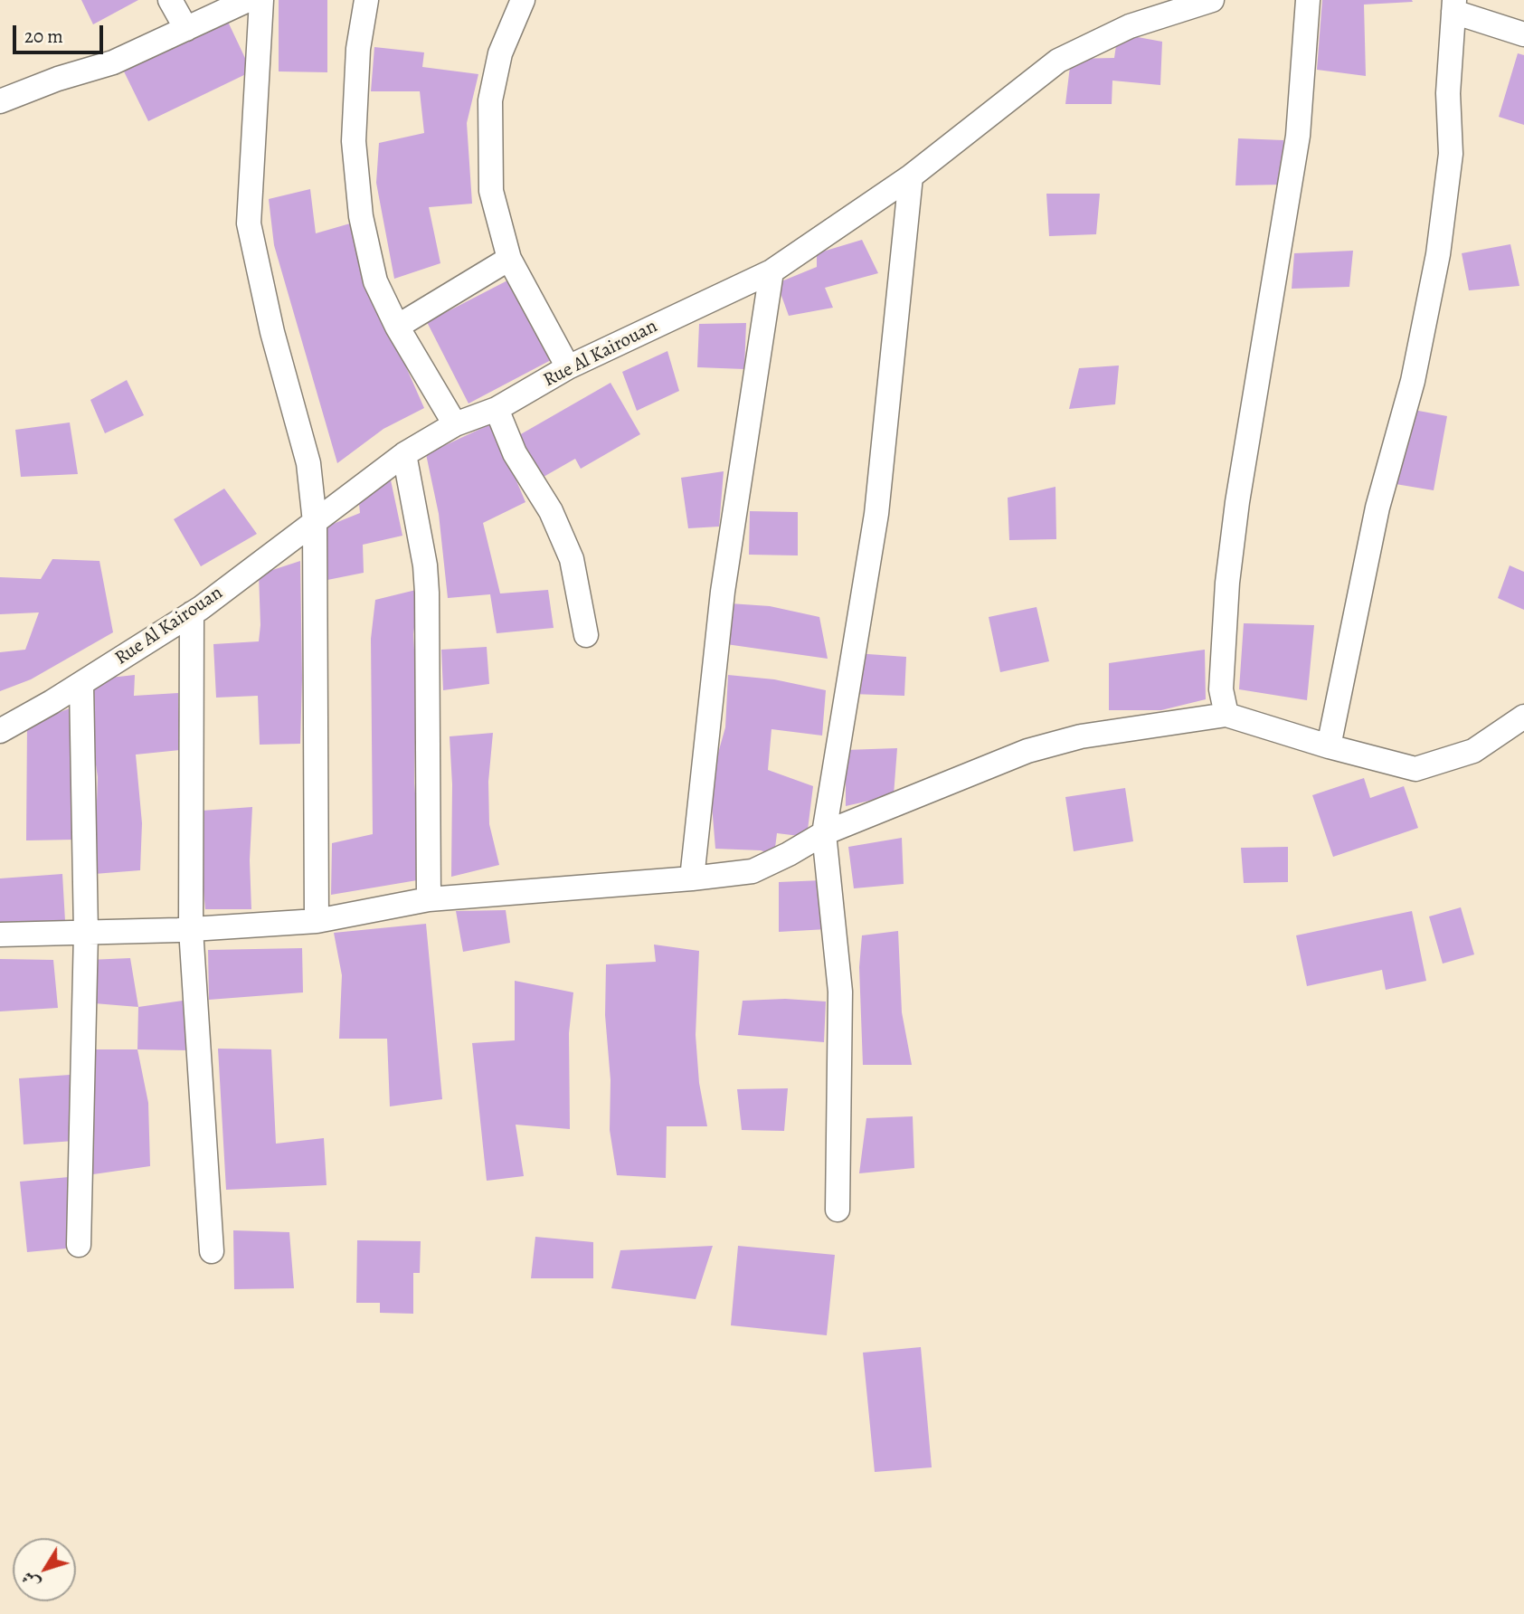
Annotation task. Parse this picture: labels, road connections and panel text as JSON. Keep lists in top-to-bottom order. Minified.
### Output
{"streets":{"street":["Rue Al Kairouan"]},"scale_bar":"20 m","north":"bottom left"}
